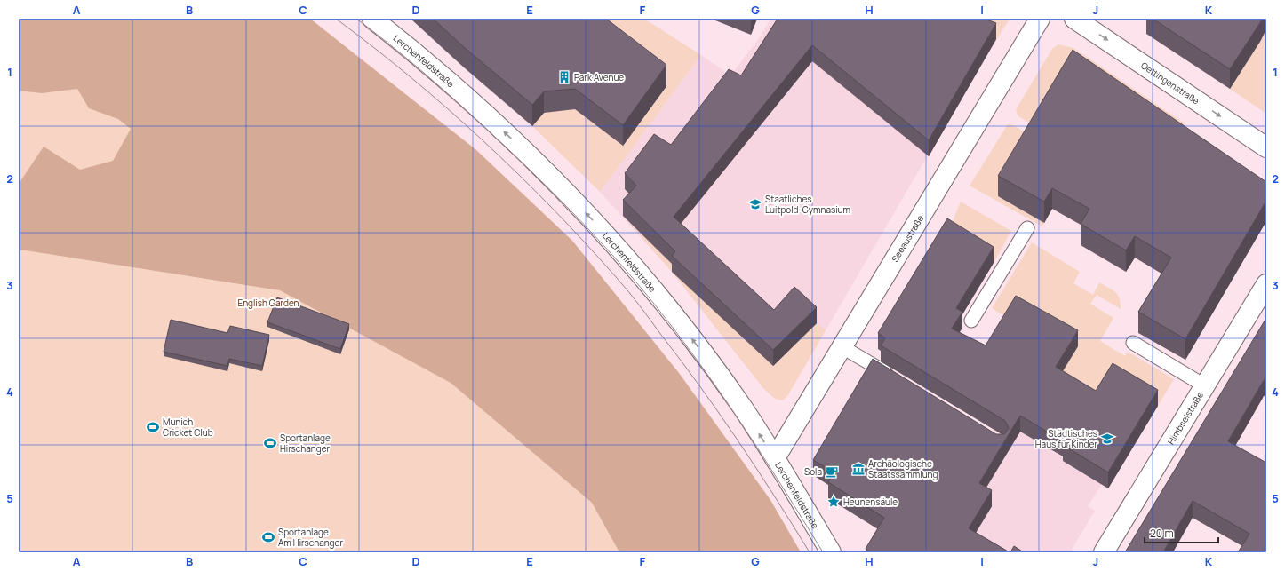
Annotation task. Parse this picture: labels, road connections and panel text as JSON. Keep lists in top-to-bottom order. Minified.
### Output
{"streets":{"street":["Lerchenfeldstraße","Oettingenstraße","Seeaustraße","Himbselstraße"]},"crossings":[["Lerchenfeldstraße","Seeaustraße"]],"one_way":["Lerchenfeldstraße","Oettingenstraße"],"parks":["English Garden"],"places":{"building":["Park Avenue"],"school or university":["Staatliches Luitpold-Gymnasium","Städtisches Haus für Kinder"],"sports":["Munich Cricket Club","Sportanlage Hirschanger","Sportanlage Am Hirschanger"],"museum":["Archäologische Staatssammlung"],"cafe":["Sola"],"place":["Heunensäule"]},"scale_bar":"20 m","grid":{"columns":["A","B","C","D","E","F","G","H","I","J","K"],"rows":["1","2","3","4","5"]}}
